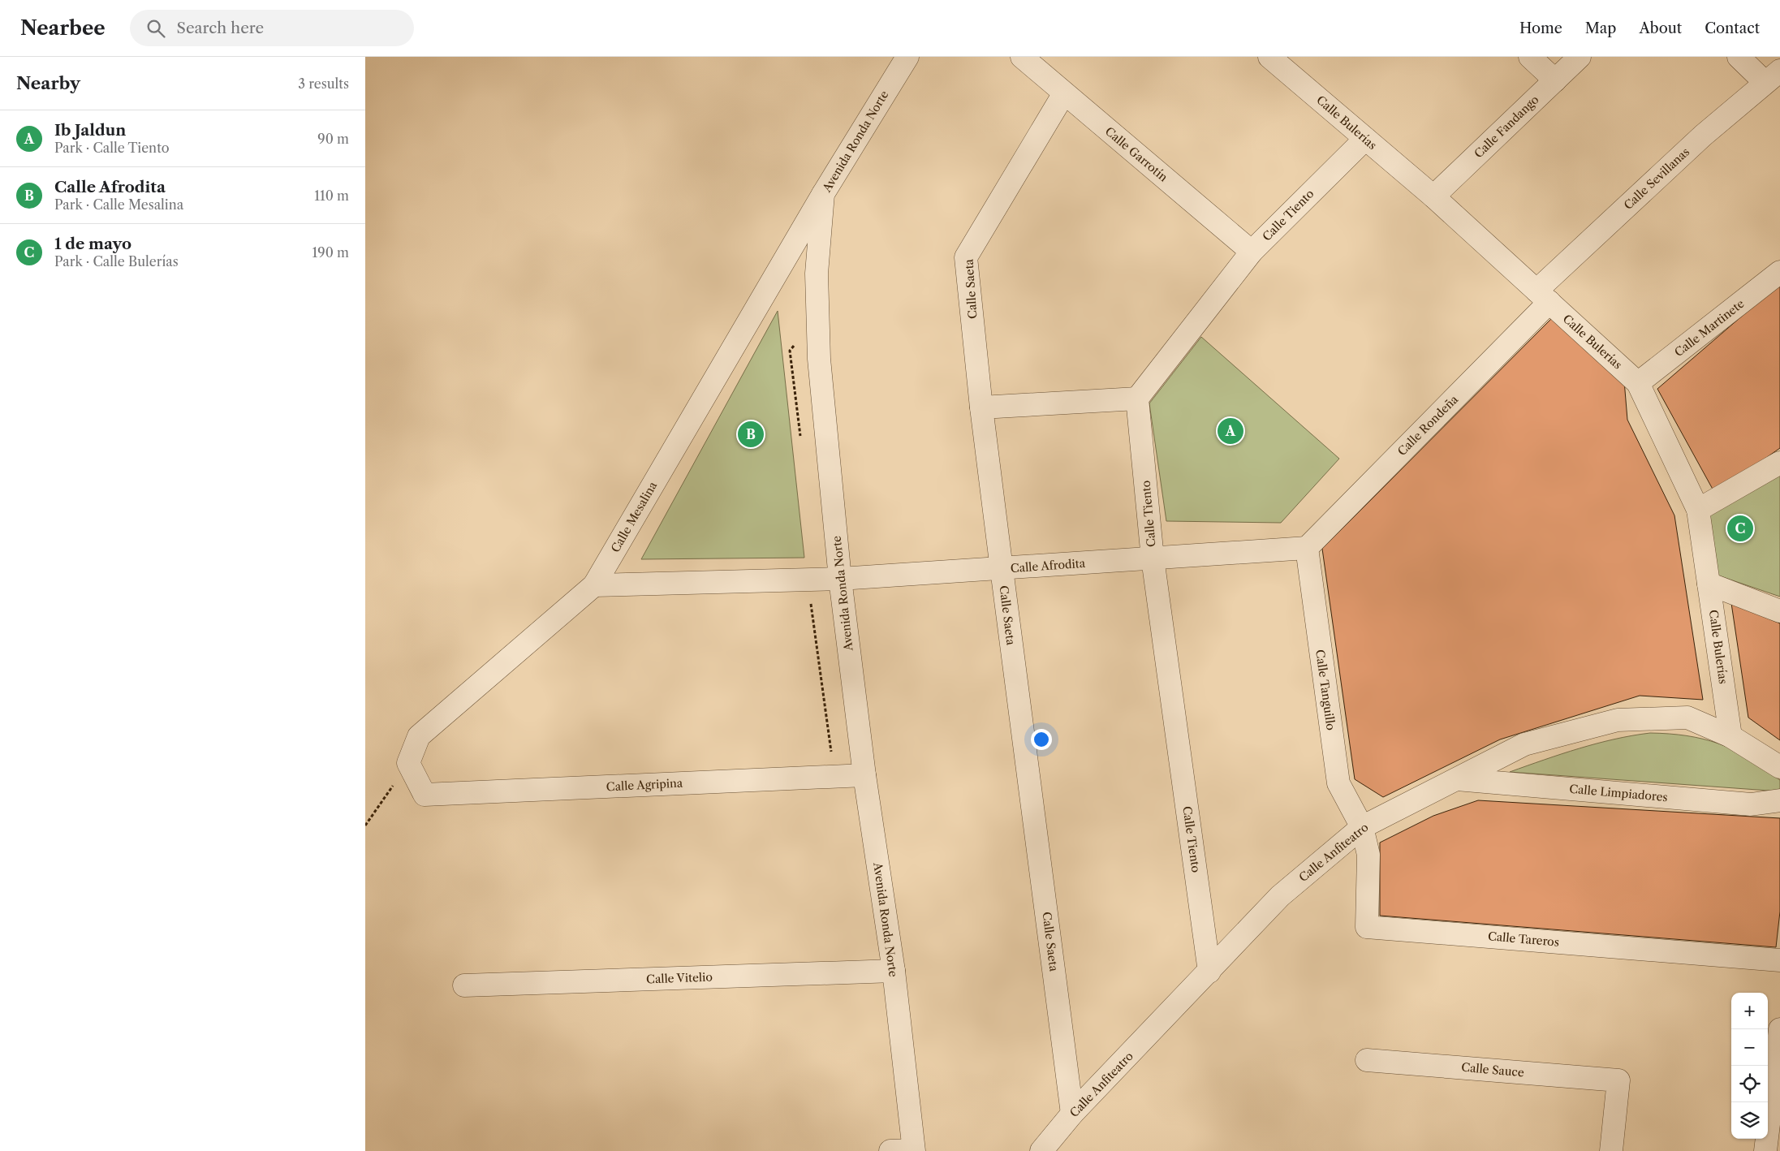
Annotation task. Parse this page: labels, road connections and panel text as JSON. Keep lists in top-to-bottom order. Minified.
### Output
{"streets":{"street":["Calle Bulerías","Calle Fandango","Avenida Ronda Norte","Calle Garrotín","Calle Sevillanas","Calle Tiento","Calle Saeta","Calle Martinete","Calle Rondeña","Calle Mesalina","Calle Afrodita","Calle Tanguillo","Calle Agripina","Calle Limpiadores","Calle Anfiteatro","Calle Tareros","Calle Vitelio","Calle Sauce"]},"crossings":[["Calle Bulerías","Calle Fandango"],["Calle Bulerías","Calle Sevillanas"],["Calle Bulerías","Calle Tiento"],["Calle Bulerías","Calle Martinete"],["Calle Bulerías","Calle Rondeña"],["Calle Bulerías","Calle Anfiteatro"],["Avenida Ronda Norte","Calle Mesalina"],["Avenida Ronda Norte","Calle Afrodita"],["Avenida Ronda Norte","Calle Agripina"],["Avenida Ronda Norte","Calle Vitelio"],["Calle Garrotín","Calle Tiento"],["Calle Garrotín","Calle Saeta"],["Calle Sevillanas","Calle Rondeña"],["Calle Tiento","Calle Afrodita"],["Calle Tiento","Calle Anfiteatro"],["Calle Saeta","Calle Afrodita"],["Calle Saeta","Calle Anfiteatro"],["Calle Rondeña","Calle Afrodita"],["Calle Rondeña","Calle Tanguillo"],["Calle Mesalina","Calle Afrodita"],["Calle Mesalina","Calle Agripina"],["Calle Afrodita","Calle Tanguillo"],["Calle Tanguillo","Calle Anfiteatro"],["Calle Tanguillo","Calle Tareros"],["Calle Limpiadores","Calle Anfiteatro"],["Calle Anfiteatro","Calle Tareros"]],"page":{"header":"Nearbee","search":"Search here","nav":["Home","Map","About","Contact"],"heading":["Nearby","3 results"],"list":[{"mark":"A","name":"Ib Jaldun","note":"Park · Calle Tiento","value":"90 m"},{"mark":"B","name":"Calle Afrodita","note":"Park · Calle Mesalina","value":"110 m"},{"mark":"C","name":"1 de mayo","note":"Park · Calle Bulerías","value":"190 m"}],"pins":["A","B","C"],"map_buttons":["+","−"]}}
